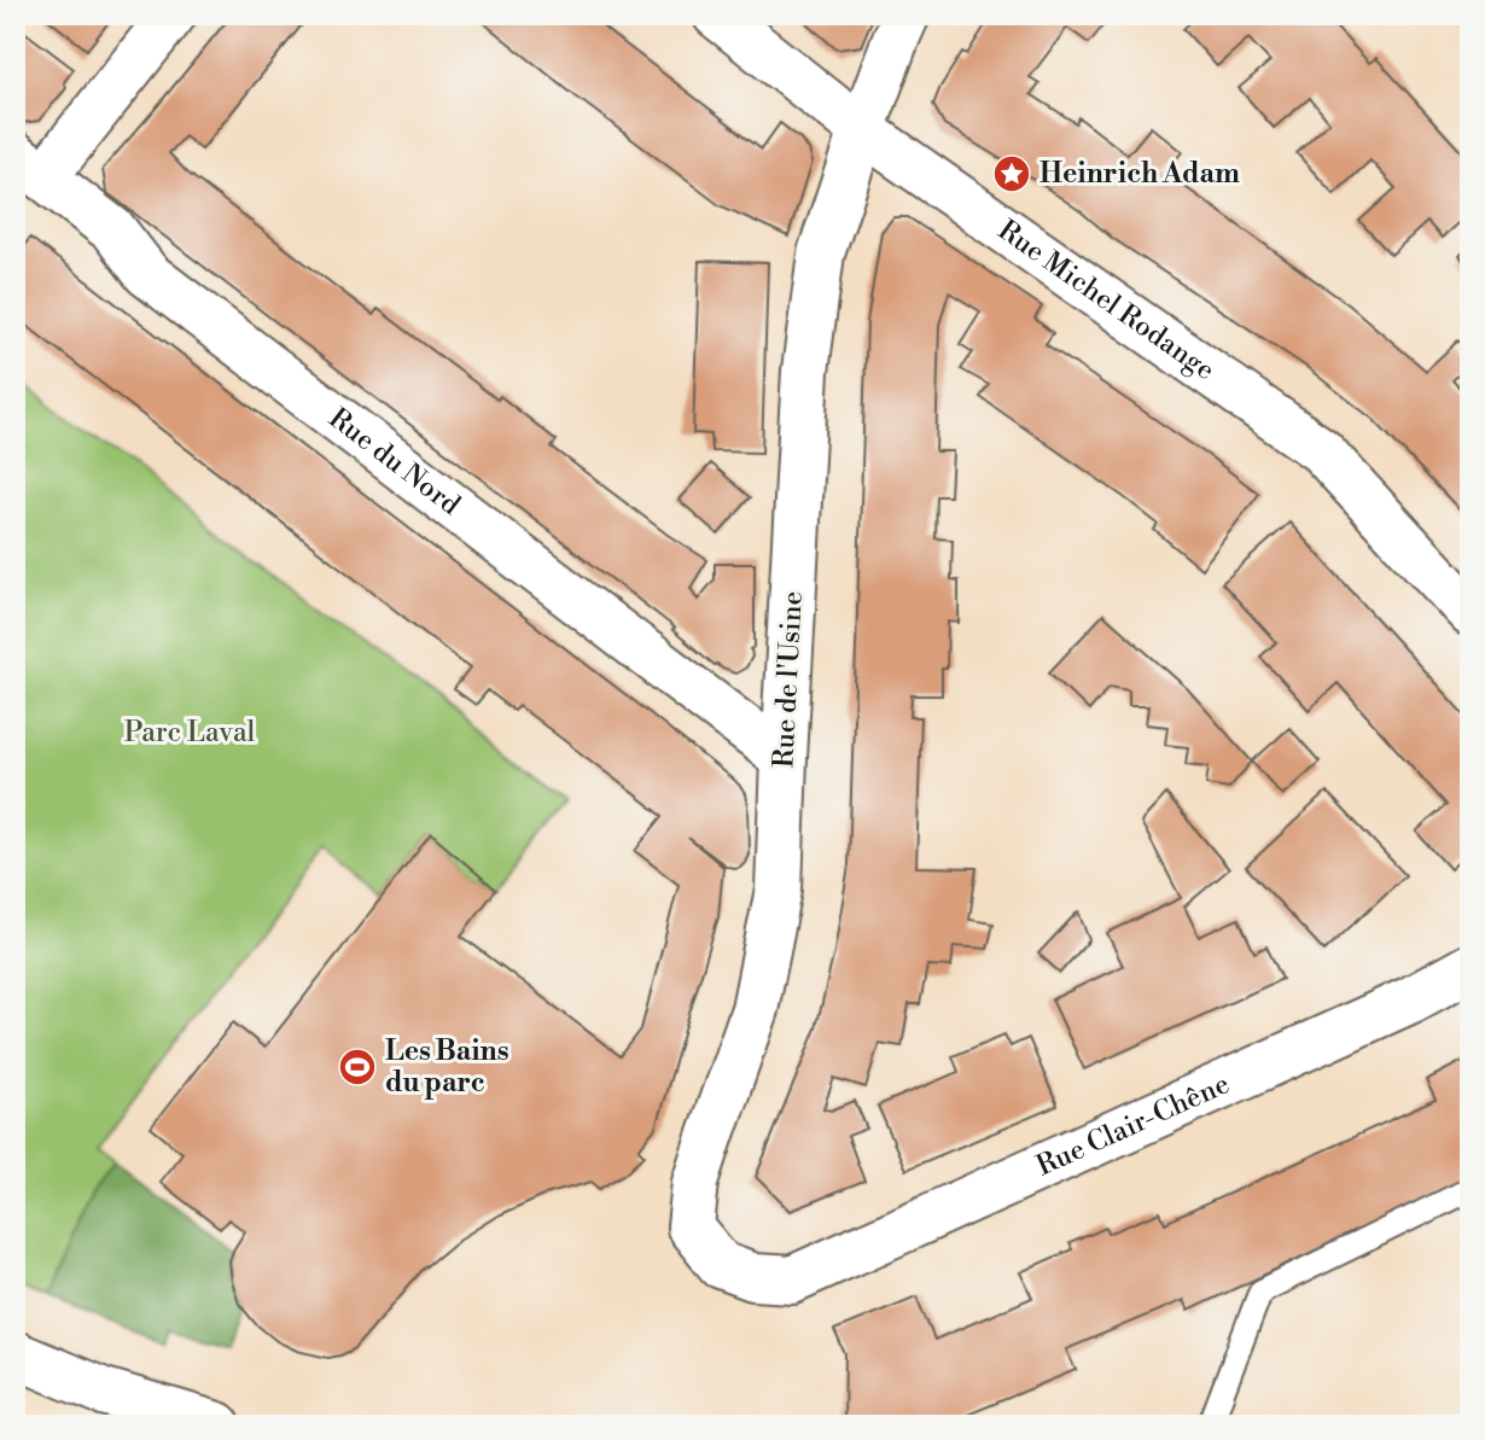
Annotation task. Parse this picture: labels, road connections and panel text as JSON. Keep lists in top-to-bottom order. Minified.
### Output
{"streets":{"street":["Rue Michel Rodange","Rue du Nord","Rue de l'Usine","Rue Clair-Chêne"]},"crossings":[["Rue Michel Rodange","Rue de l'Usine"],["Rue du Nord","Rue de l'Usine"],["Rue de l'Usine","Rue Clair-Chêne"]],"parks":["Parc Laval"],"places":{"place":["Heinrich Adam"],"sports":["Les Bains du parc"]}}
